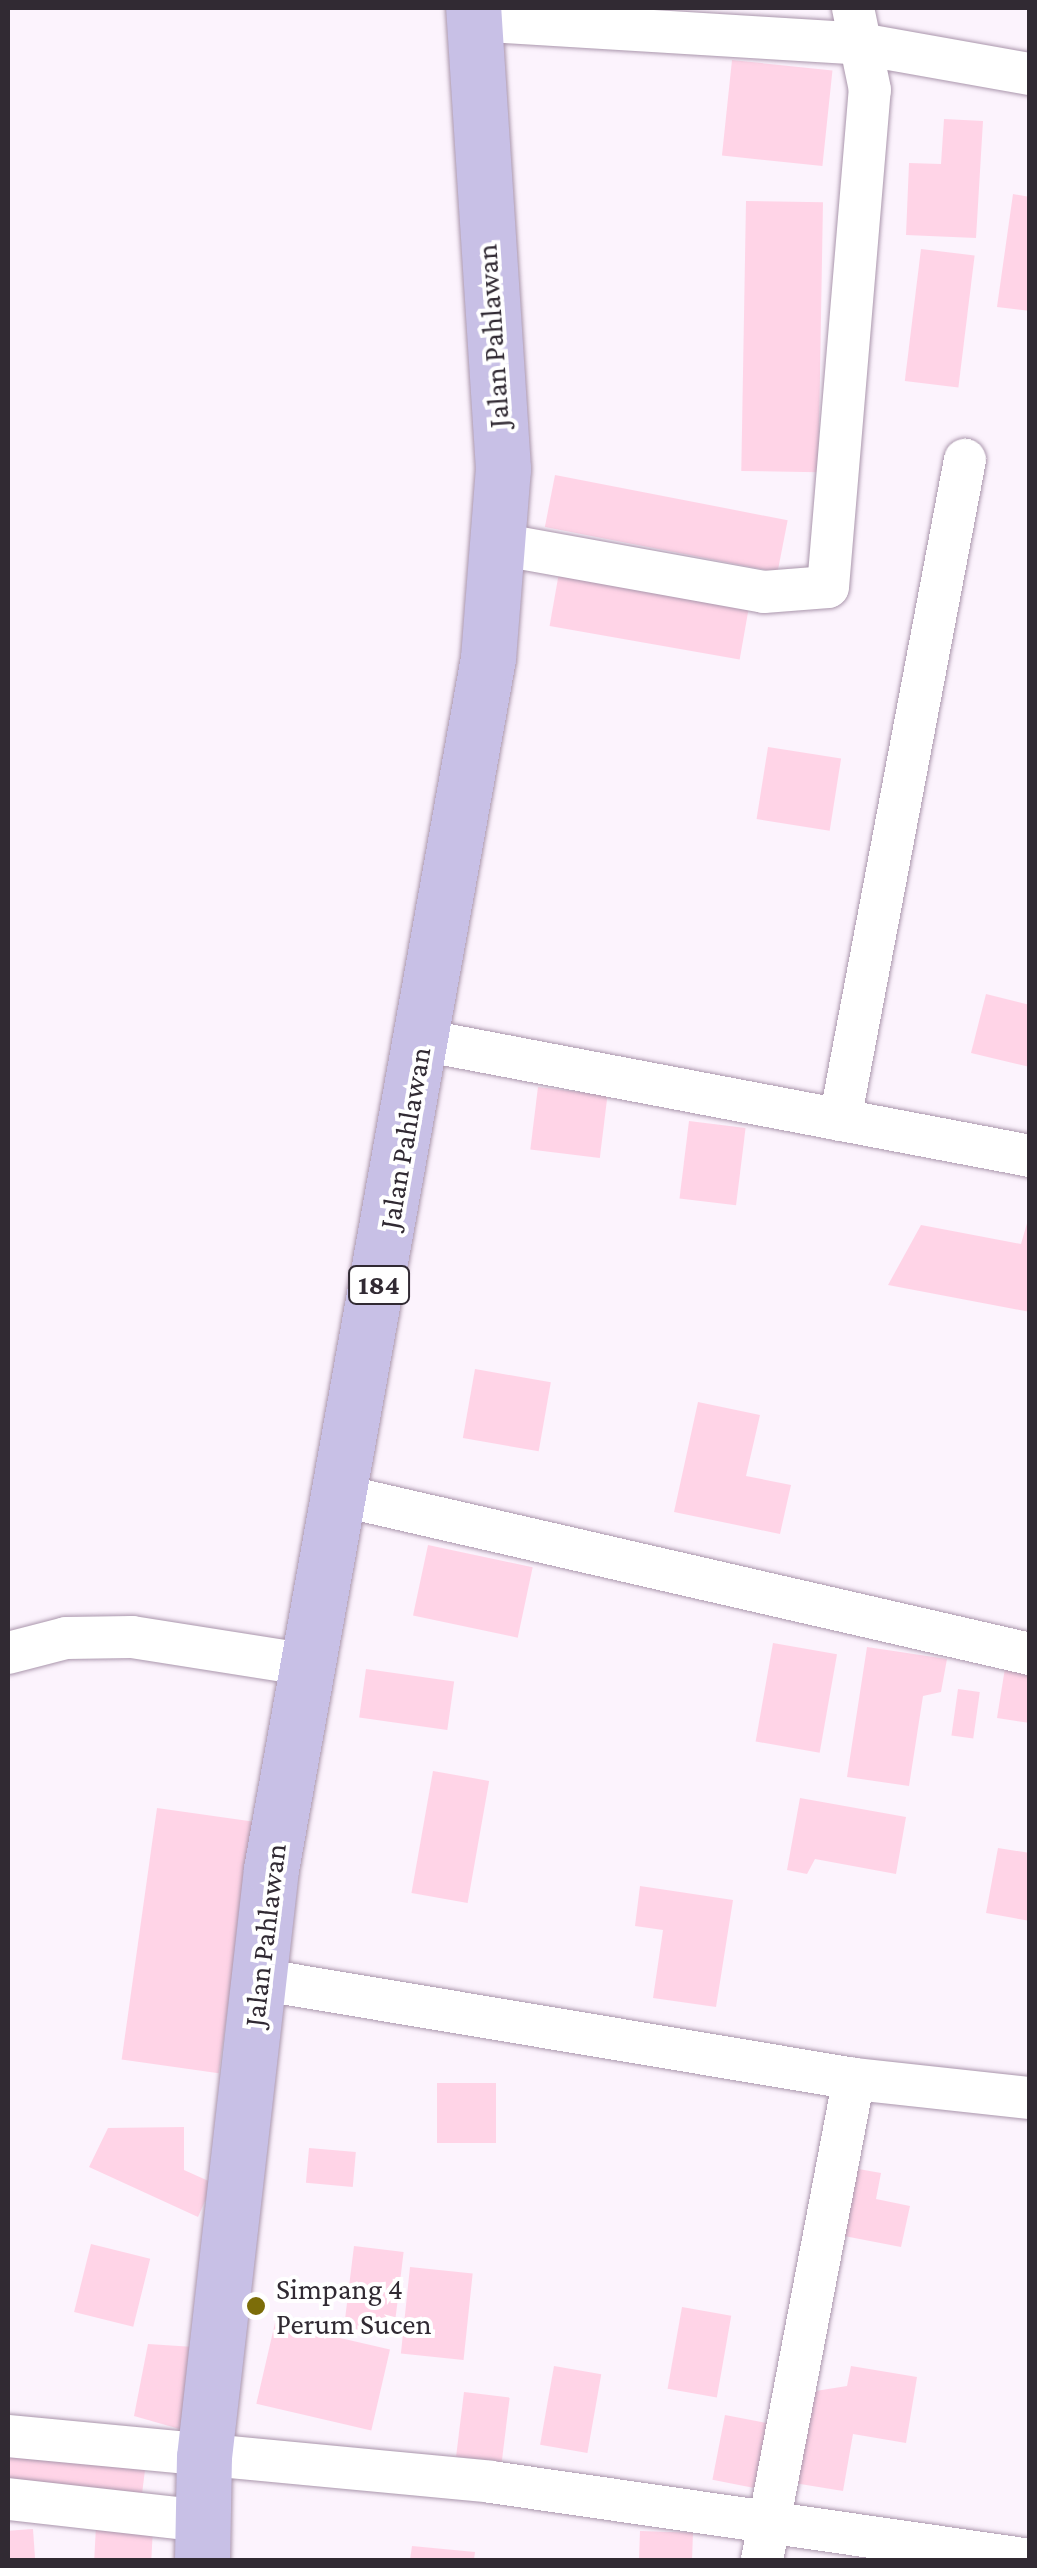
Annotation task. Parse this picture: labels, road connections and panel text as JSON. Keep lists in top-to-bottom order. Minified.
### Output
{"streets":{"main road":["Jalan Pahlawan","184"]},"places":["Simpang 4 Perum Sucen"]}
